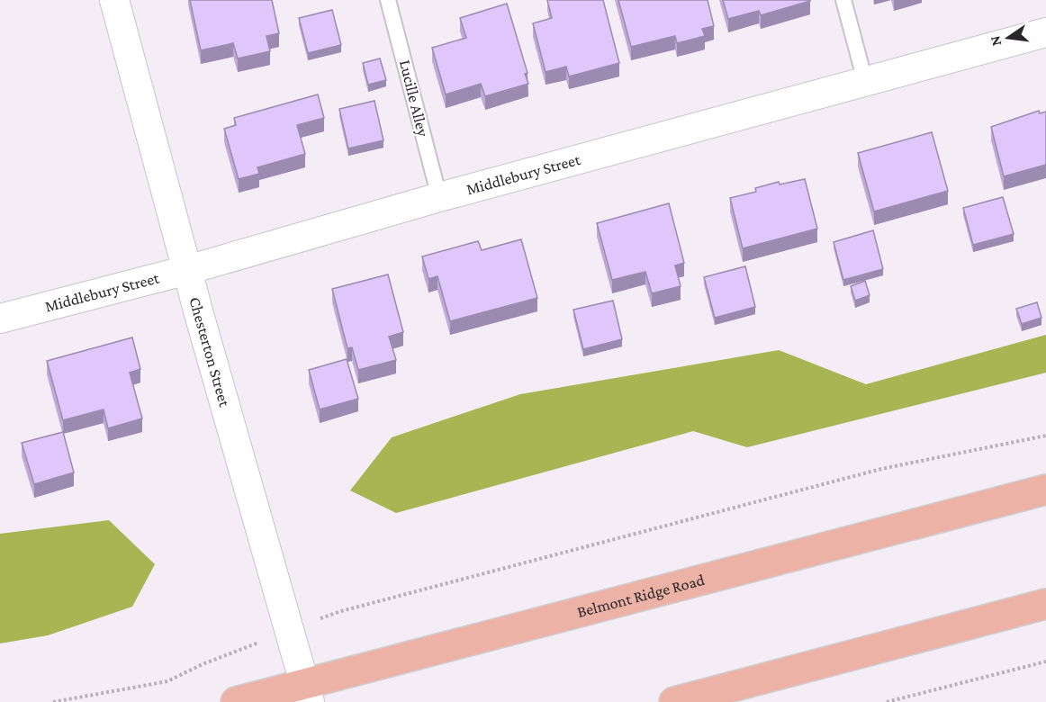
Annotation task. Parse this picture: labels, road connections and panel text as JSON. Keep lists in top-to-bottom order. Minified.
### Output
{"streets":{"main road":["Belmont Ridge Road"],"street":["Middlebury Street","Chesterton Street"],"lane":["Lucille Alley"]},"crossings":[["Lucille Alley","Middlebury Street"],["Middlebury Street","Chesterton Street"],["Chesterton Street","Belmont Ridge Road"]],"north":"left"}
